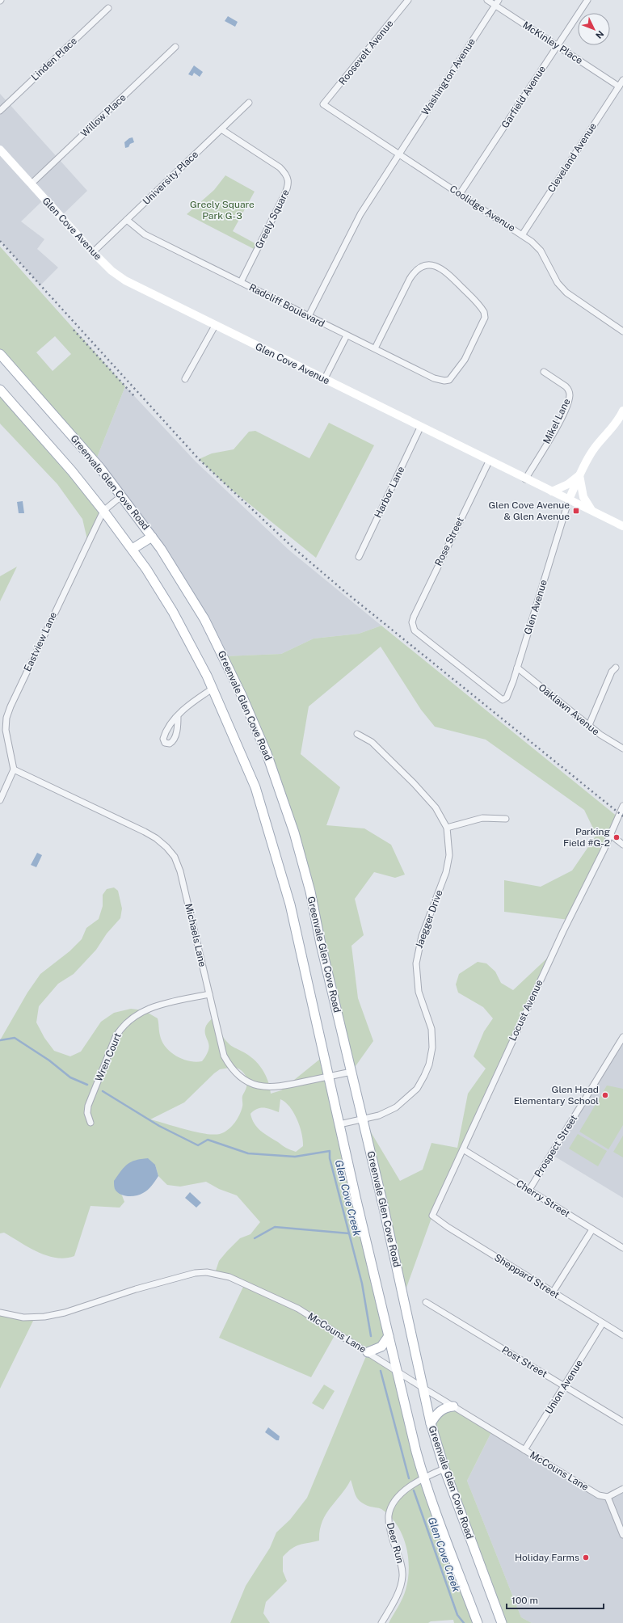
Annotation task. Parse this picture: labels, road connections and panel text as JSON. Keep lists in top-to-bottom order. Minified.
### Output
{"streets":{"main road":["Glen Cove Avenue","Greenvale Glen Cove Road"],"street":["McKinley Place","Roosevelt Avenue","Linden Place","Washington Avenue","Garfield Avenue","Willow Place","Cleveland Avenue","University Place","Coolidge Avenue","Greely Square","Radcliff Boulevard","Mikel Lane","Harbor Lane","Rose Street","Glen Avenue","Eastview Lane","Oaklawn Avenue","Jaegger Drive","Michaels Lane","Locust Avenue","Wren Court","Prospect Street","Cherry Street","Sheppard Street","McCouns Lane","Post Street","Union Avenue","Deer Run"]},"crossings":[["McKinley Place","Washington Avenue"],["McKinley Place","Garfield Avenue"],["McKinley Place","Cleveland Avenue"],["Roosevelt Avenue","Coolidge Avenue"],["Washington Avenue","Coolidge Avenue"],["Washington Avenue","Radcliff Boulevard"],["Garfield Avenue","Coolidge Avenue"],["Willow Place","Glen Cove Avenue"],["Cleveland Avenue","Coolidge Avenue"],["University Place","Greely Square"],["University Place","Glen Cove Avenue"],["University Place","Radcliff Boulevard"],["Greely Square","Radcliff Boulevard"],["Glen Cove Avenue","Mikel Lane"],["Glen Cove Avenue","Harbor Lane"],["Glen Cove Avenue","Rose Street"],["Glen Cove Avenue","Glen Avenue"],["Greenvale Glen Cove Road","Eastview Lane"],["Greenvale Glen Cove Road","Jaegger Drive"],["Greenvale Glen Cove Road","Michaels Lane"],["Greenvale Glen Cove Road","McCouns Lane"],["Greenvale Glen Cove Road","Deer Run"],["Rose Street","Glen Avenue"],["Glen Avenue","Oaklawn Avenue"],["Eastview Lane","Michaels Lane"],["Michaels Lane","Wren Court"],["Locust Avenue","Cherry Street"],["Locust Avenue","Sheppard Street"],["Prospect Street","Cherry Street"],["Sheppard Street","Union Avenue"],["McCouns Lane","Union Avenue"],["Post Street","Union Avenue"]],"water":["Glen Cove Creek"],"parks":["Greely Square Park G-3"],"places":{"transit":["Glen Cove Avenue & Glen Avenue"],"other":["Parking Field #G-2","Glen Head Elementary School","Holiday Farms"]},"scale_bar":"100 m","north":"bottom right"}
